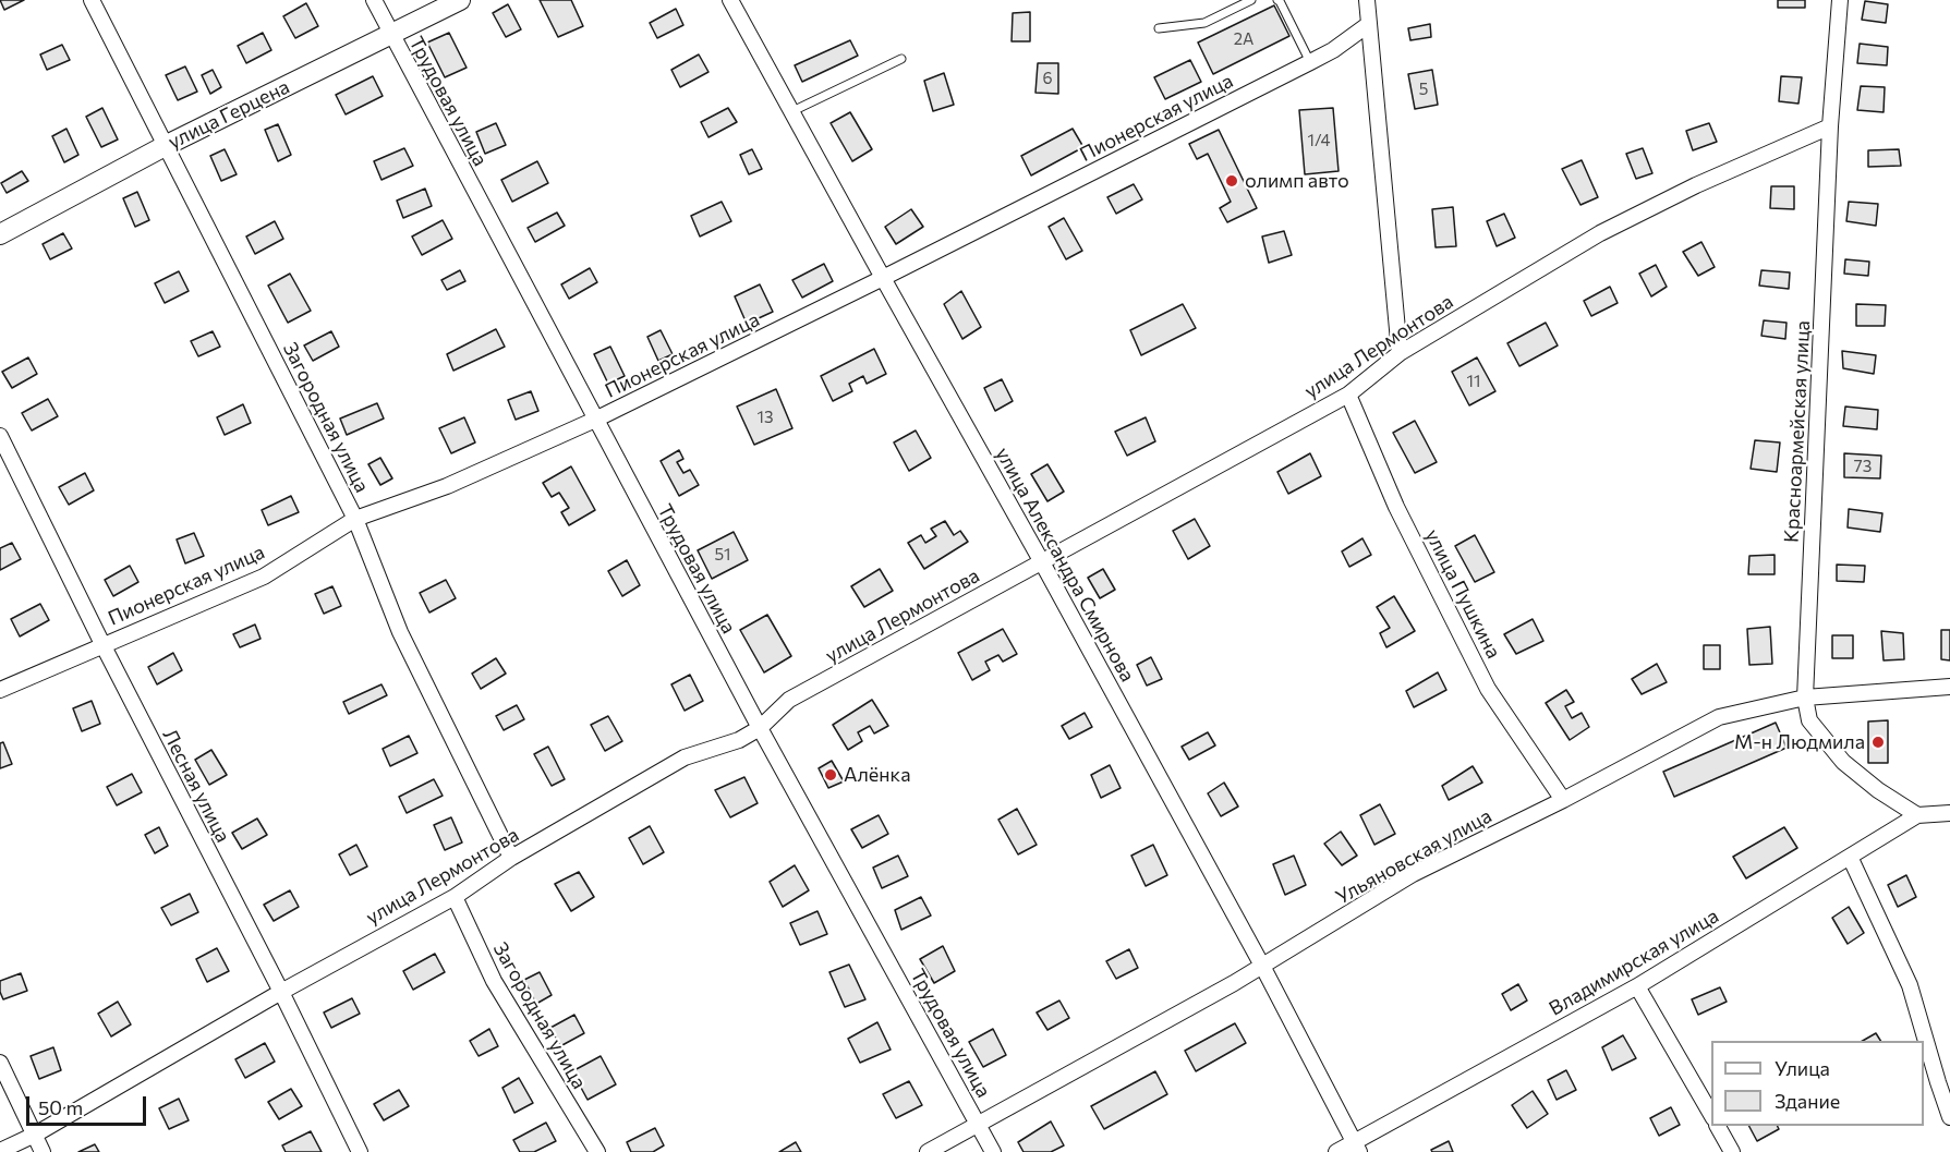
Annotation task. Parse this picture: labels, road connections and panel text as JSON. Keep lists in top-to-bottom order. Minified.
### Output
{"streets":{"street":["Трудовая улица","улица Герцена","Пионерская улица","улица Лермонтова","Загородная улица","Красноармейская улица","улица Александра Смирнова","улица Пушкина","Лесная улица","Ульяновская улица","Владимирская улица"]},"crossings":[["Трудовая улица","улица Герцена"],["Трудовая улица","Пионерская улица"],["Трудовая улица","улица Лермонтова"],["Трудовая улица","Ульяновская улица"],["улица Герцена","Загородная улица"],["Пионерская улица","Загородная улица"],["Пионерская улица","улица Александра Смирнова"],["Пионерская улица","Лесная улица"],["улица Лермонтова","Загородная улица"],["улица Лермонтова","Красноармейская улица"],["улица Лермонтова","улица Александра Смирнова"],["улица Лермонтова","улица Пушкина"],["улица Лермонтова","Лесная улица"],["Красноармейская улица","Ульяновская улица"],["Красноармейская улица","Владимирская улица"],["улица Александра Смирнова","Ульяновская улица"],["улица Александра Смирнова","Владимирская улица"],["улица Пушкина","Ульяновская улица"]],"places":["олимп авто","М-н Людмила","Алёнка"],"house_numbers":["2А","6","5","1/4","11","13","73","51"],"legend":["Улица","Здание"],"scale_bar":"50 m"}
